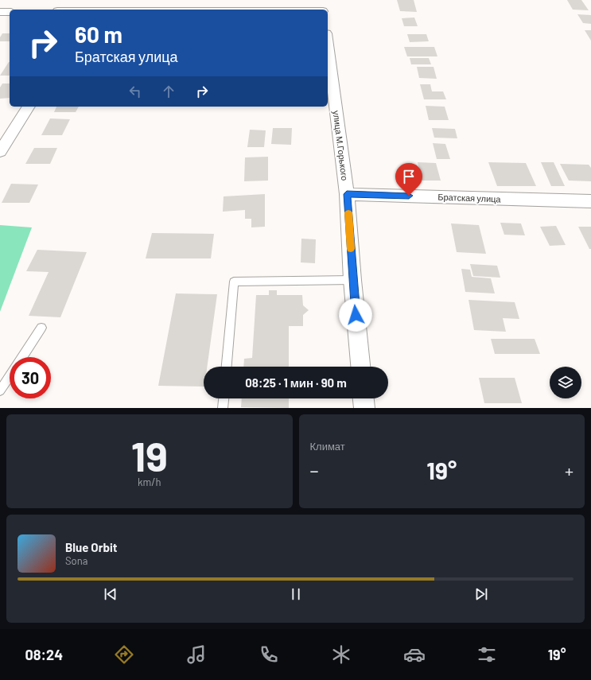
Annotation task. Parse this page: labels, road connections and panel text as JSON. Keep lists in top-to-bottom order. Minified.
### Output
{"streets":{"street":["улица М.Горького","Братская улица"]},"crossings":[["улица М.Горького","Братская улица"]],"page":{"turn":["60 m","Братская улица"],"limit":"30","trip":"08:25 · 1 мин · 90 m","tile":[["19","km/h"],"Климат"],"heat":["−","19°","+"],"song":["Blue Orbit","Sona"],"tabs":["08:24","19°"]}}
